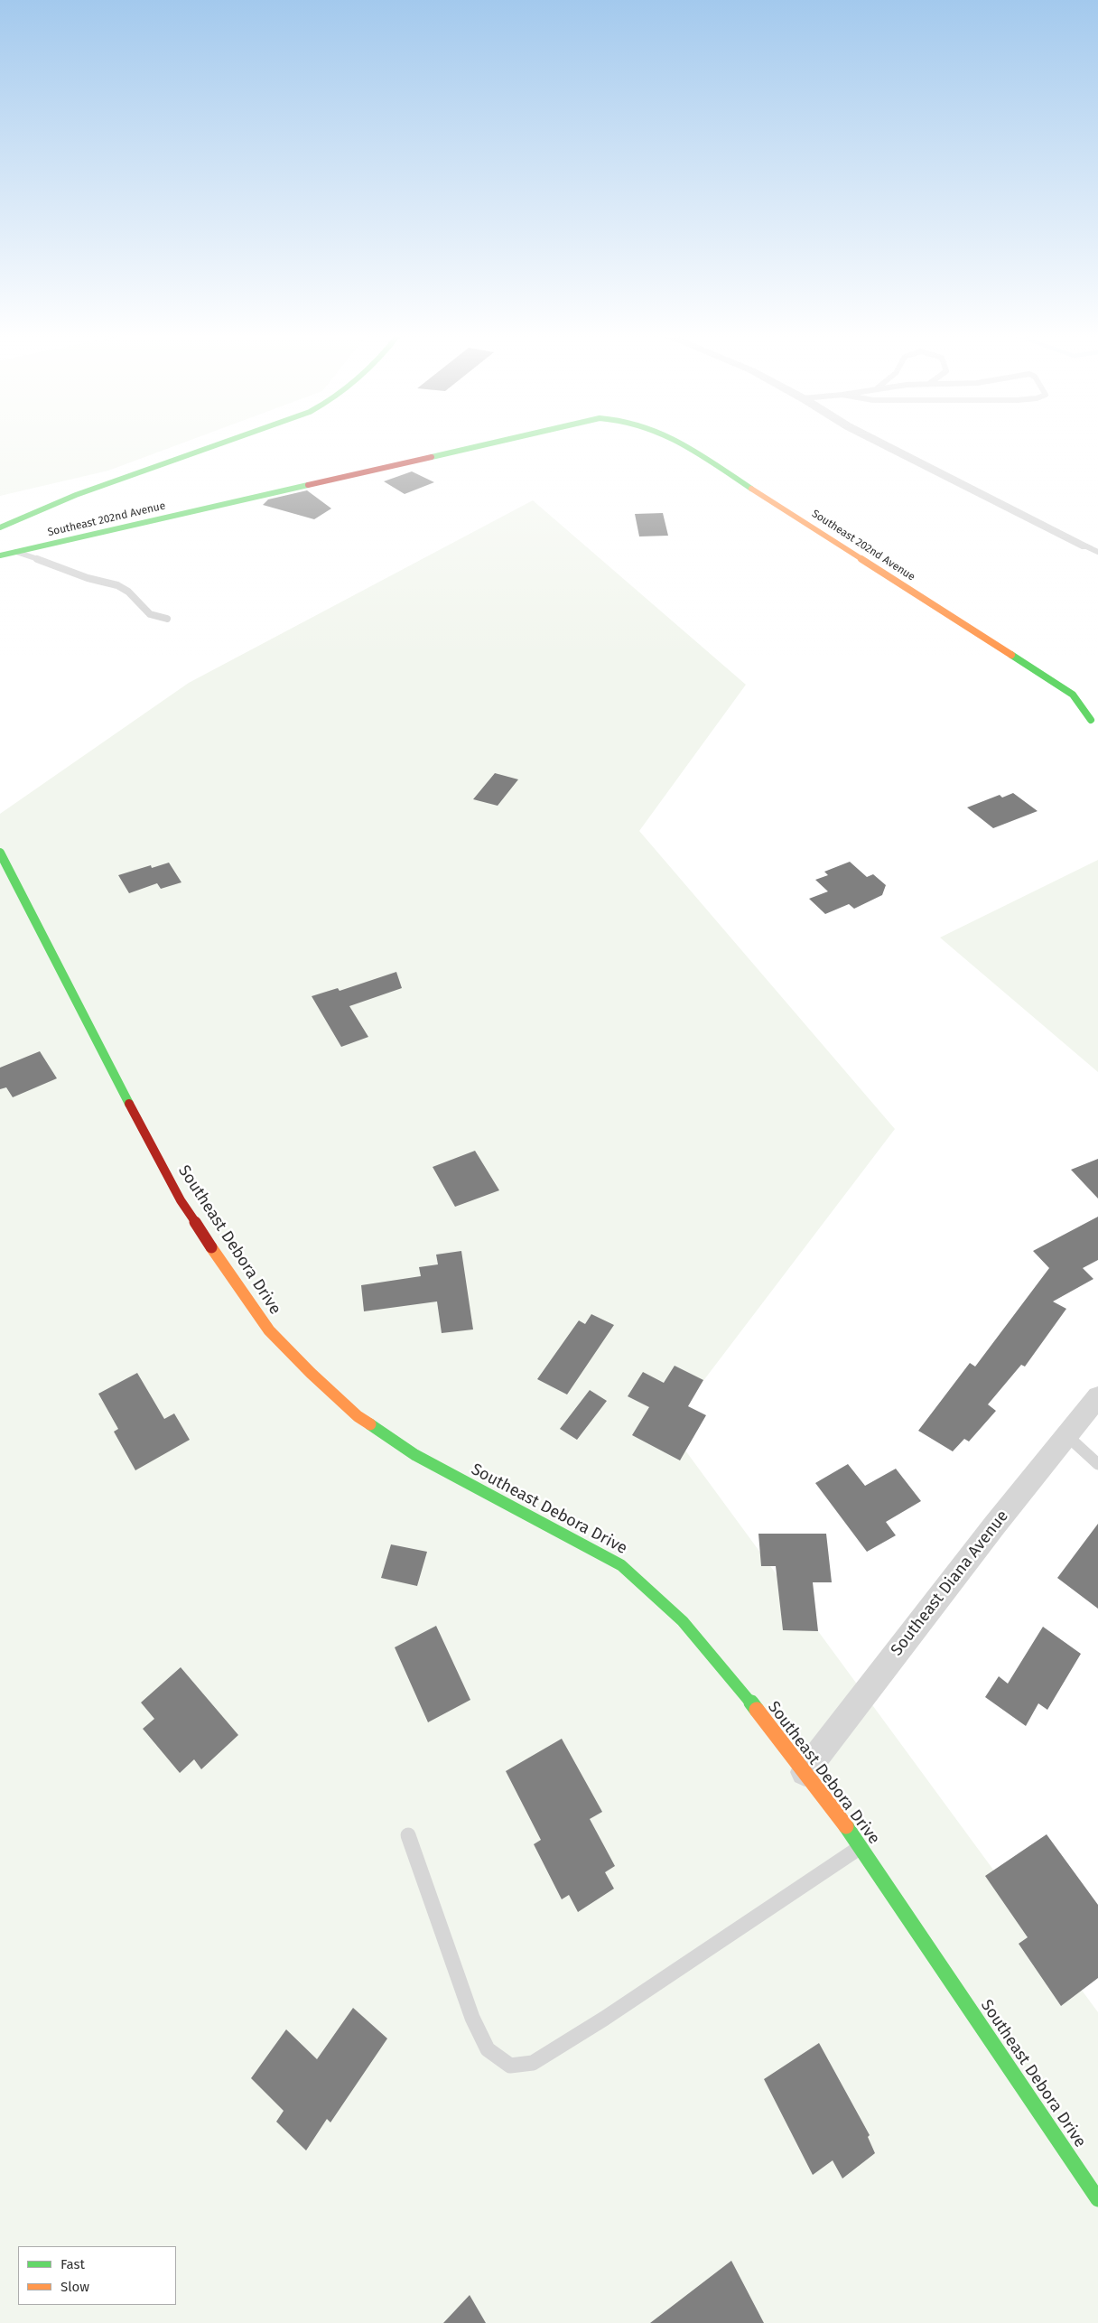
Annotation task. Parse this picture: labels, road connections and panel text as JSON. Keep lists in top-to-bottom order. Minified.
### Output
{"streets":{"street":["Southeast 202nd Avenue","Southeast Debora Drive","Southeast Diana Avenue"]},"crossings":[["Southeast Debora Drive","Southeast Diana Avenue"]],"legend":["Fast","Slow"]}
